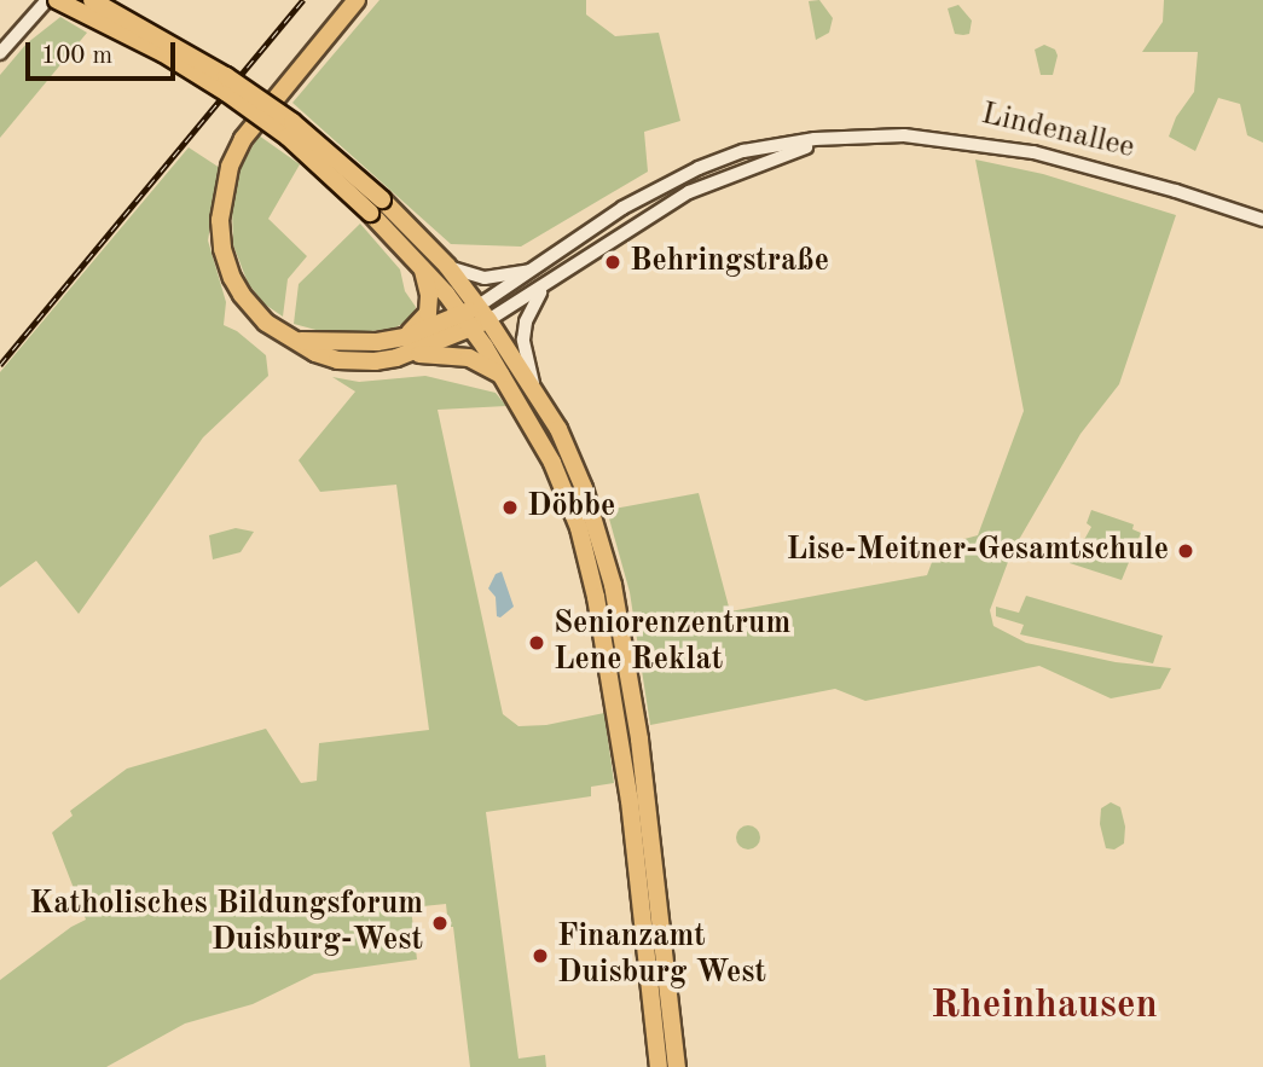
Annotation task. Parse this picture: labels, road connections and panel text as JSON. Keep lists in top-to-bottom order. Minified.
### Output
{"streets":{"main road":["Lindenallee"]},"districts":["Rheinhausen"],"places":["Behringstraße","Döbbe","Lise-Meitner-Gesamtschule","Seniorenzentrum Lene Reklat","Katholisches Bildungsforum Duisburg-West","Finanzamt Duisburg West"],"scale_bar":"100 m"}
